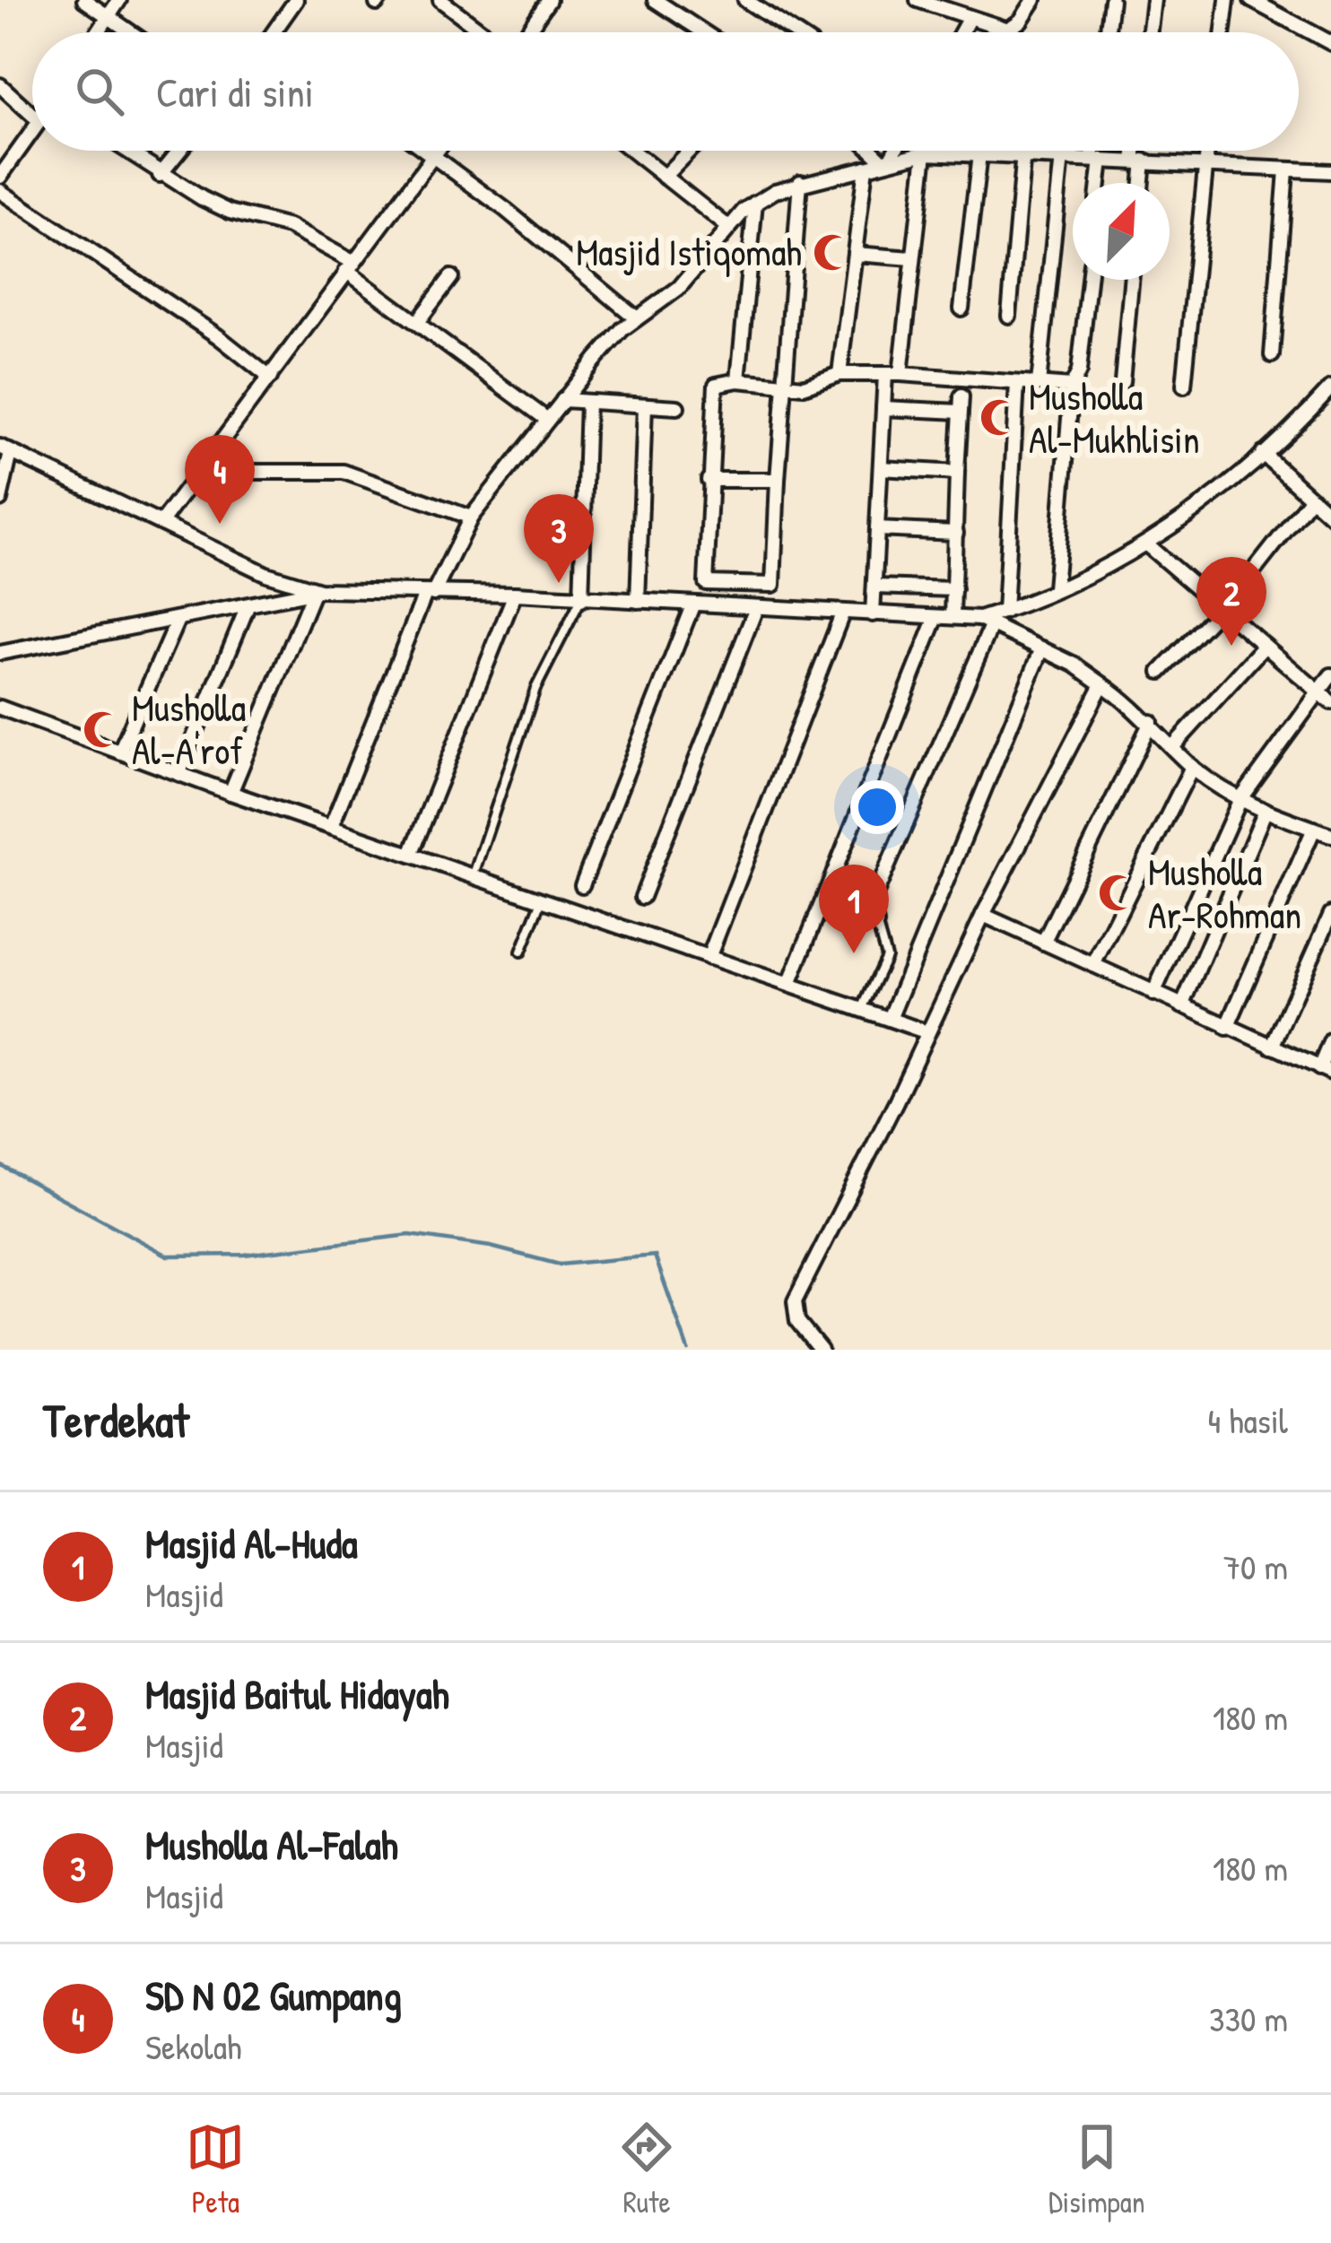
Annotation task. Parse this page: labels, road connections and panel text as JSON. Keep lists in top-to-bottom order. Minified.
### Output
{"places":{"mosque":["Masjid Istiqomah","Musholla Al-Mukhlisin","Musholla Al-A'rof","Musholla Ar-Rohman"]},"north":"top right","page":{"search":"Cari di sini","pins":["4","3","2","1"],"heading":["Terdekat","4 hasil"],"list":[{"mark":"1","name":"Masjid Al-Huda","note":"Masjid","value":"70 m"},{"mark":"2","name":"Masjid Baitul Hidayah","note":"Masjid","value":"180 m"},{"mark":"3","name":"Musholla Al-Falah","note":"Masjid","value":"180 m"},{"mark":"4","name":"SD N 02 Gumpang","note":"Sekolah","value":"330 m"}],"nav":["Peta","Rute","Disimpan"]}}
